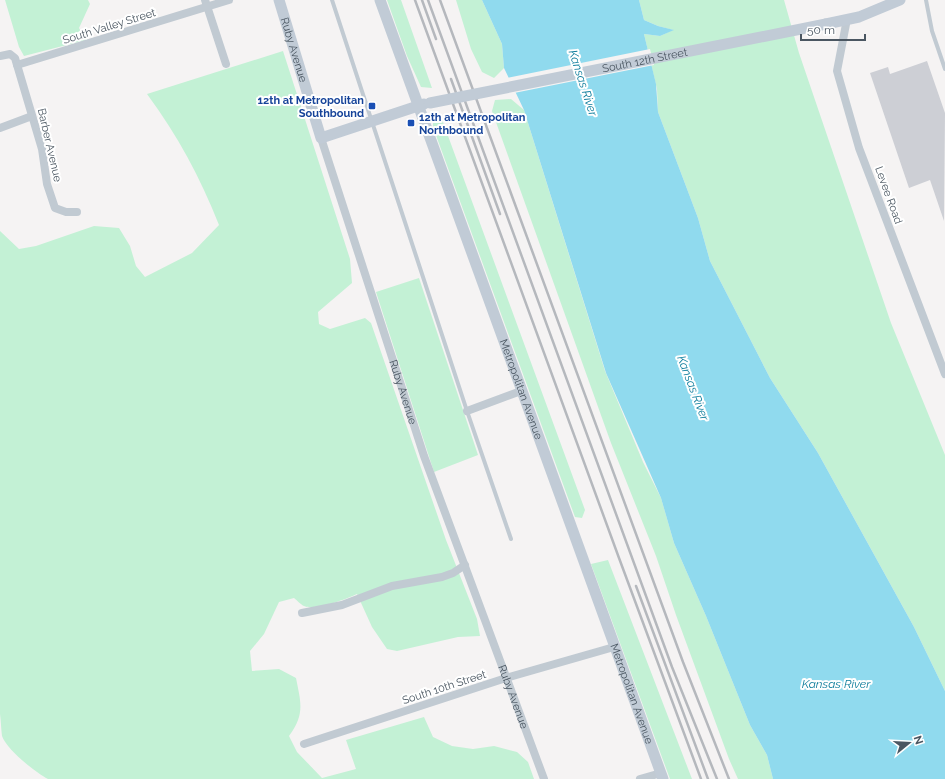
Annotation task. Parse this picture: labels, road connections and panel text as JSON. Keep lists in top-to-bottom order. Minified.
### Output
{"streets":{"main road":["Ruby Avenue","South 12th Street","Metropolitan Avenue"],"street":["South Valley Street","Barber Avenue","Levee Road","South 10th Street"]},"crossings":[["South Valley Street","Barber Avenue"],["Ruby Avenue","South 12th Street"],["Ruby Avenue","South 10th Street"],["South 12th Street","Levee Road"],["South 12th Street","Metropolitan Avenue"],["Metropolitan Avenue","South 10th Street"]],"water":["Kansas River"],"places":{"transit":["12th at Metropolitan Southbound","12th at Metropolitan Northbound"]},"scale_bar":"50 m","north":"right"}
